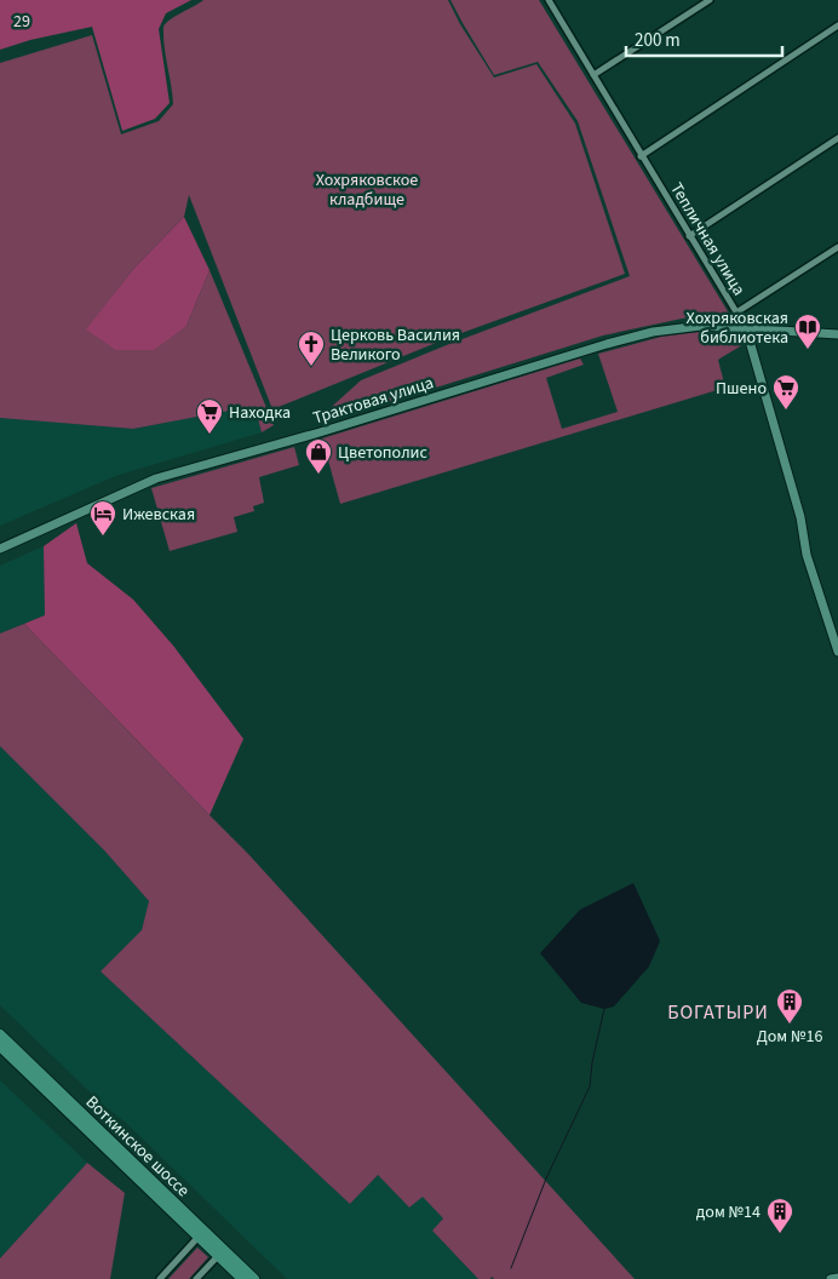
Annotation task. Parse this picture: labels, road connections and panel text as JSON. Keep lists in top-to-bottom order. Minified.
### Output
{"streets":{"main road":["Воткинское шоссе"],"street":["Тепличная улица","Трактовая улица"]},"crossings":[["Тепличная улица","Трактовая улица"]],"districts":["БОГАТЫРИ"],"parks":["29","Хохряковское кладбище"],"places":{"library":["Хохряковская библиотека"],"church":["Церковь Василия Великого"],"supermarket":["Пшено","Находка"],"shop":["Цветополис"],"hotel":["Ижевская"],"building":["Дом №16","дом №14"]},"scale_bar":"200 m"}
